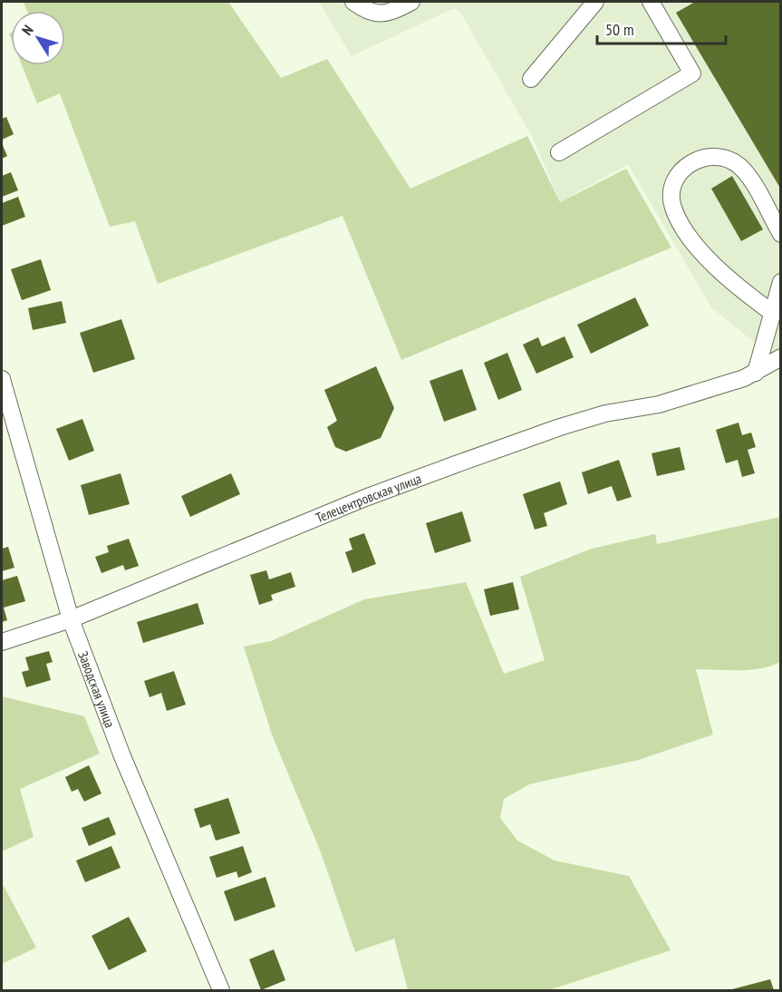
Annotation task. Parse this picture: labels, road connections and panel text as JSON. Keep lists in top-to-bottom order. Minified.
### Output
{"streets":{"street":["Телецентровская улица","Заводская улица"]},"crossings":[["Телецентровская улица","Заводская улица"]],"scale_bar":"50 m","north":"top left"}
